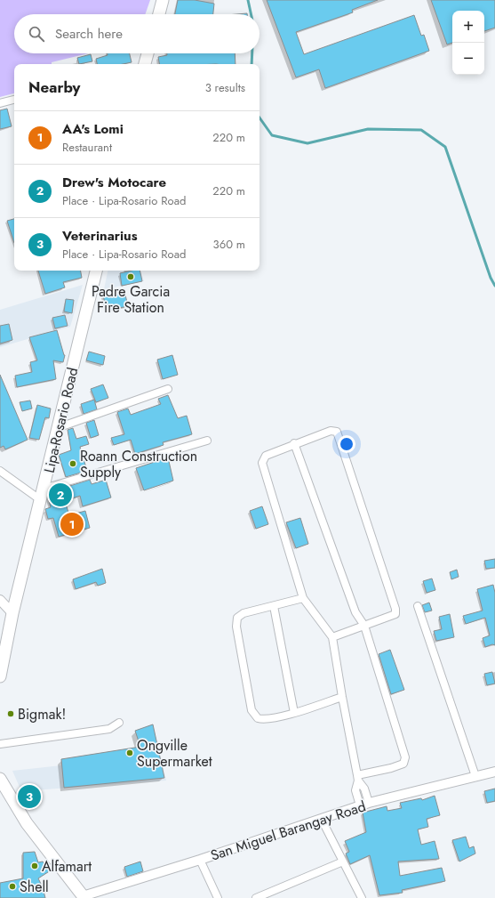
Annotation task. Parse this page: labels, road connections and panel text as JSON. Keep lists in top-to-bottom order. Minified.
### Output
{"streets":{"main road":["Lipa-Rosario Road"],"street":["San Miguel Barangay Road"]},"places":["Padre Garcia Fire Station","Roann Construction Supply","Bigmak!","Ongville Supermarket","Alfamart","Shell"],"page":{"map_buttons":["+","−"],"search":"Search here","heading":["Nearby","3 results"],"list":[{"mark":"1","name":"AA's Lomi","note":"Restaurant","value":"220 m"},{"mark":"2","name":"Drew's Motocare","note":"Place · Lipa-Rosario Road","value":"220 m"},{"mark":"3","name":"Veterinarius","note":"Place · Lipa-Rosario Road","value":"360 m"}],"pins":["2","1","3"]}}
